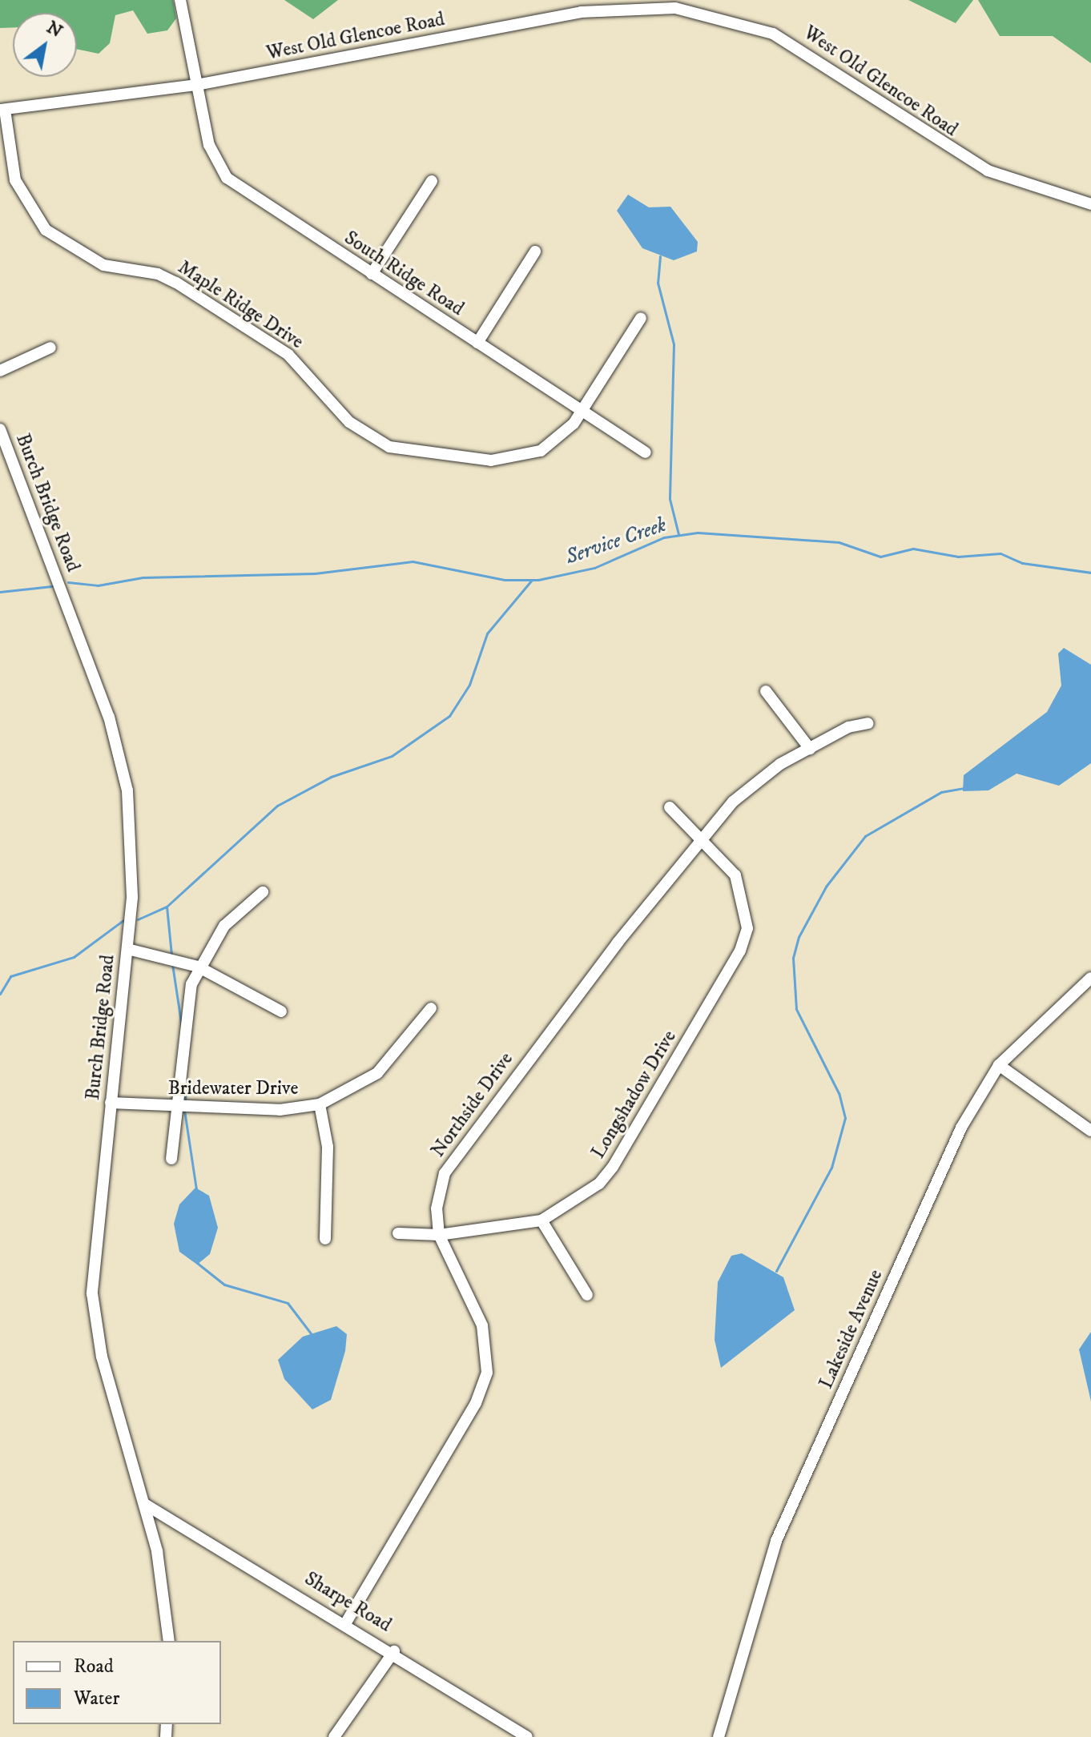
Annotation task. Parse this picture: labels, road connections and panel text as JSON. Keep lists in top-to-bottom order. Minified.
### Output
{"streets":{"street":["West Old Glencoe Road","South Ridge Road","Maple Ridge Drive","Burch Bridge Road","Bridewater Drive","Longshadow Drive","Northside Drive","Lakeside Avenue","Sharpe Road"]},"crossings":[["West Old Glencoe Road","South Ridge Road"],["West Old Glencoe Road","Maple Ridge Drive"],["South Ridge Road","Maple Ridge Drive"],["Burch Bridge Road","Bridewater Drive"],["Burch Bridge Road","Sharpe Road"],["Longshadow Drive","Northside Drive"],["Northside Drive","Sharpe Road"]],"water":["Service Creek"],"legend":["Road","Water"],"north":"top right"}
